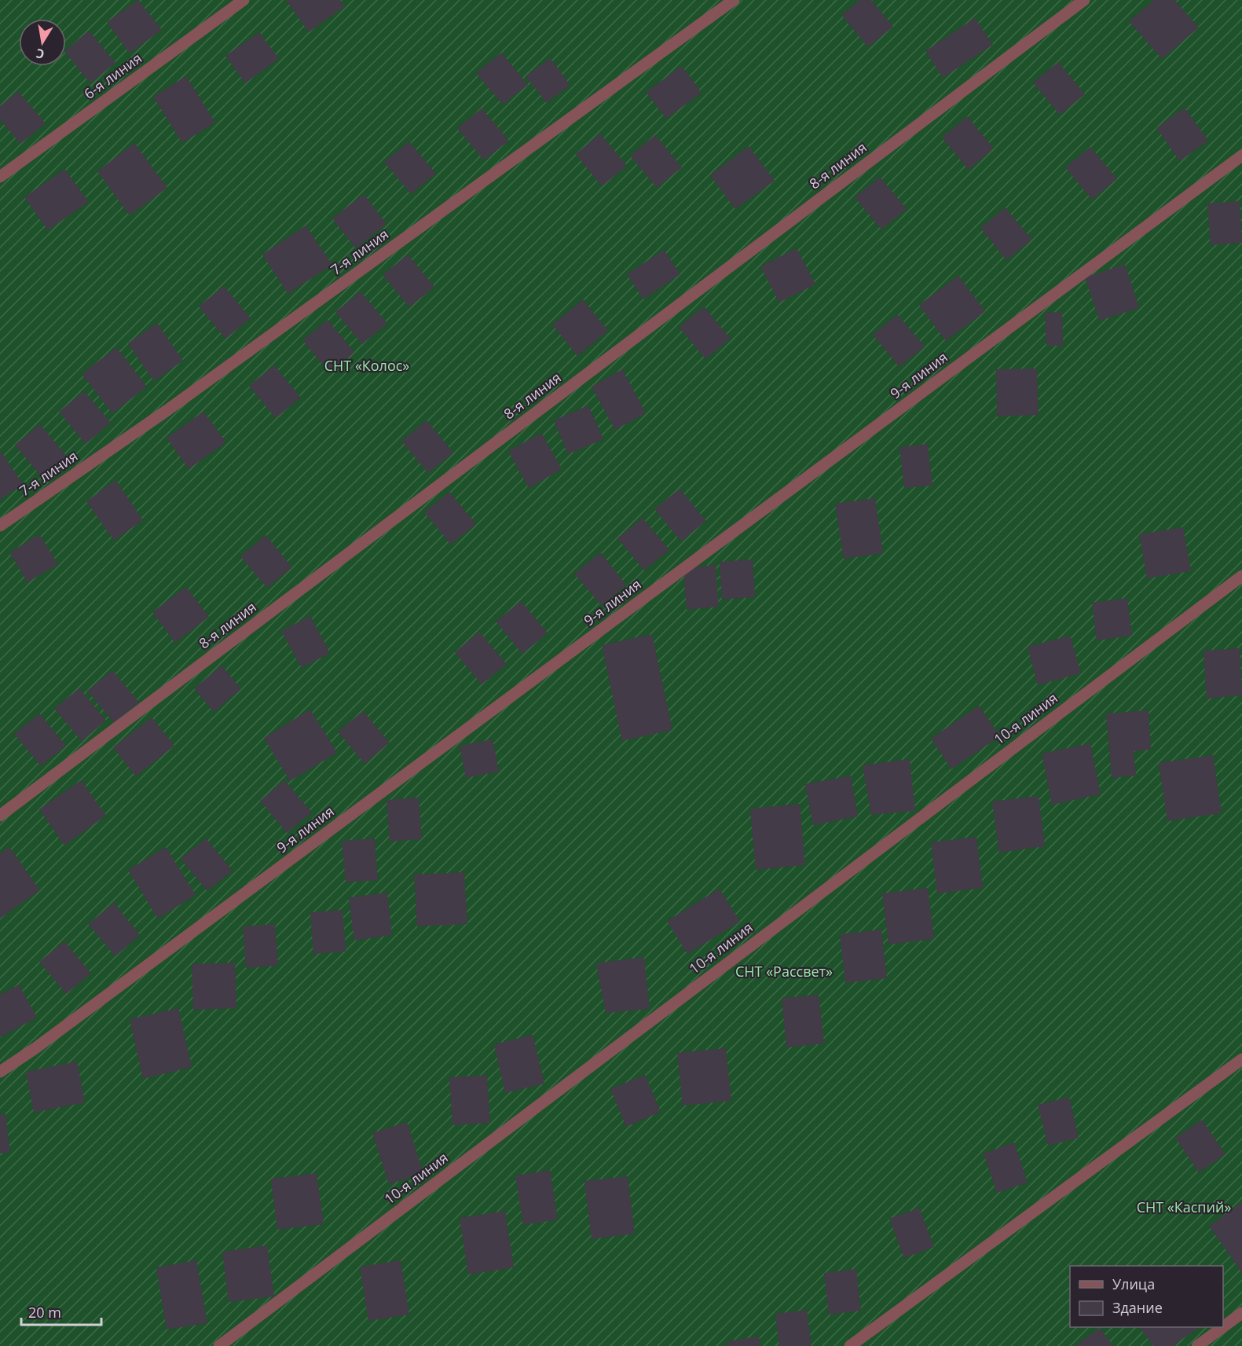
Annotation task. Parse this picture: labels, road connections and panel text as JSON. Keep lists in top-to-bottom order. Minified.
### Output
{"streets":{"street":["6-я линия","8-я линия","7-я линия","9-я линия","10-я линия"]},"parks":["СНТ «Колос»","СНТ «Рассвет»","СНТ «Каспий»"],"legend":["Улица","Здание"],"scale_bar":"20 m","north":"bottom"}
